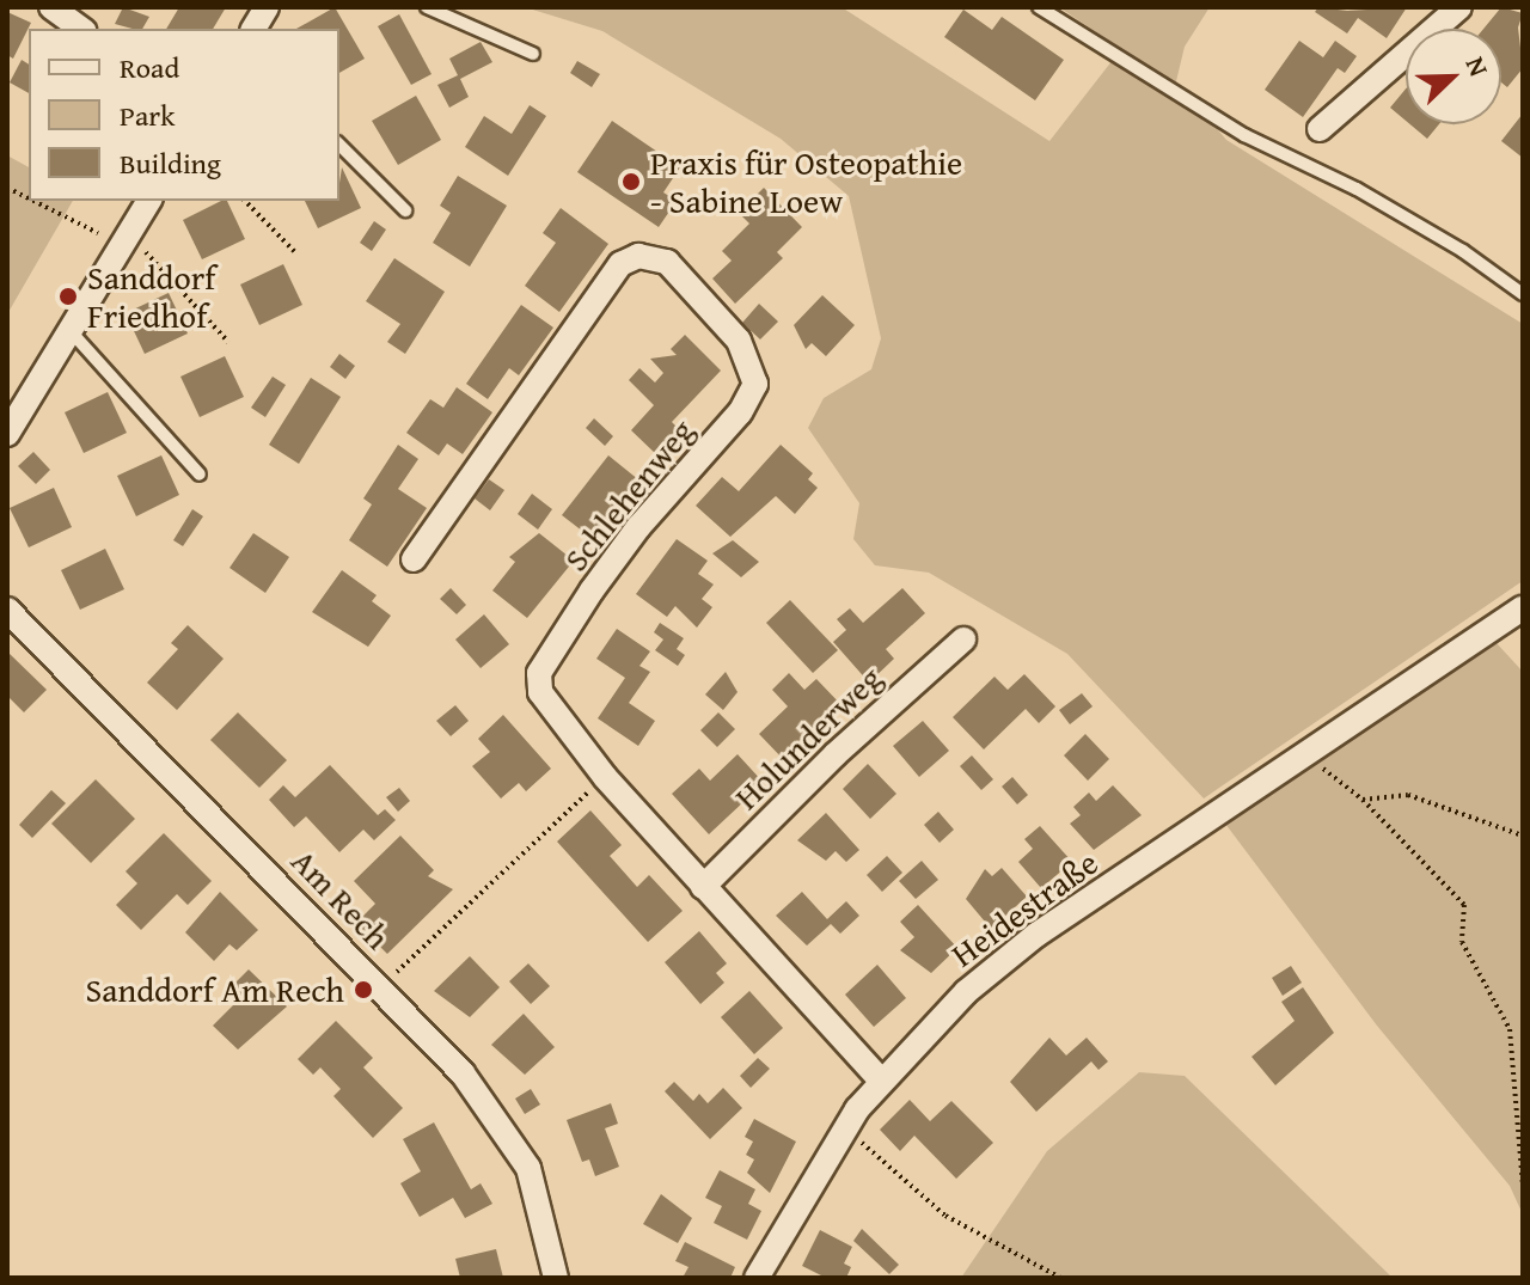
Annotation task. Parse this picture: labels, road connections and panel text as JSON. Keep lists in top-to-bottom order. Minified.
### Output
{"streets":{"street":["Schlehenweg","Holunderweg","Am Rech","Heidestraße"]},"crossings":[["Schlehenweg","Holunderweg"],["Schlehenweg","Heidestraße"]],"places":["Praxis für Osteopathie - Sabine Loew","Sanddorf Friedhof","Sanddorf Am Rech"],"legend":["Road","Park","Building"],"north":"top right"}
